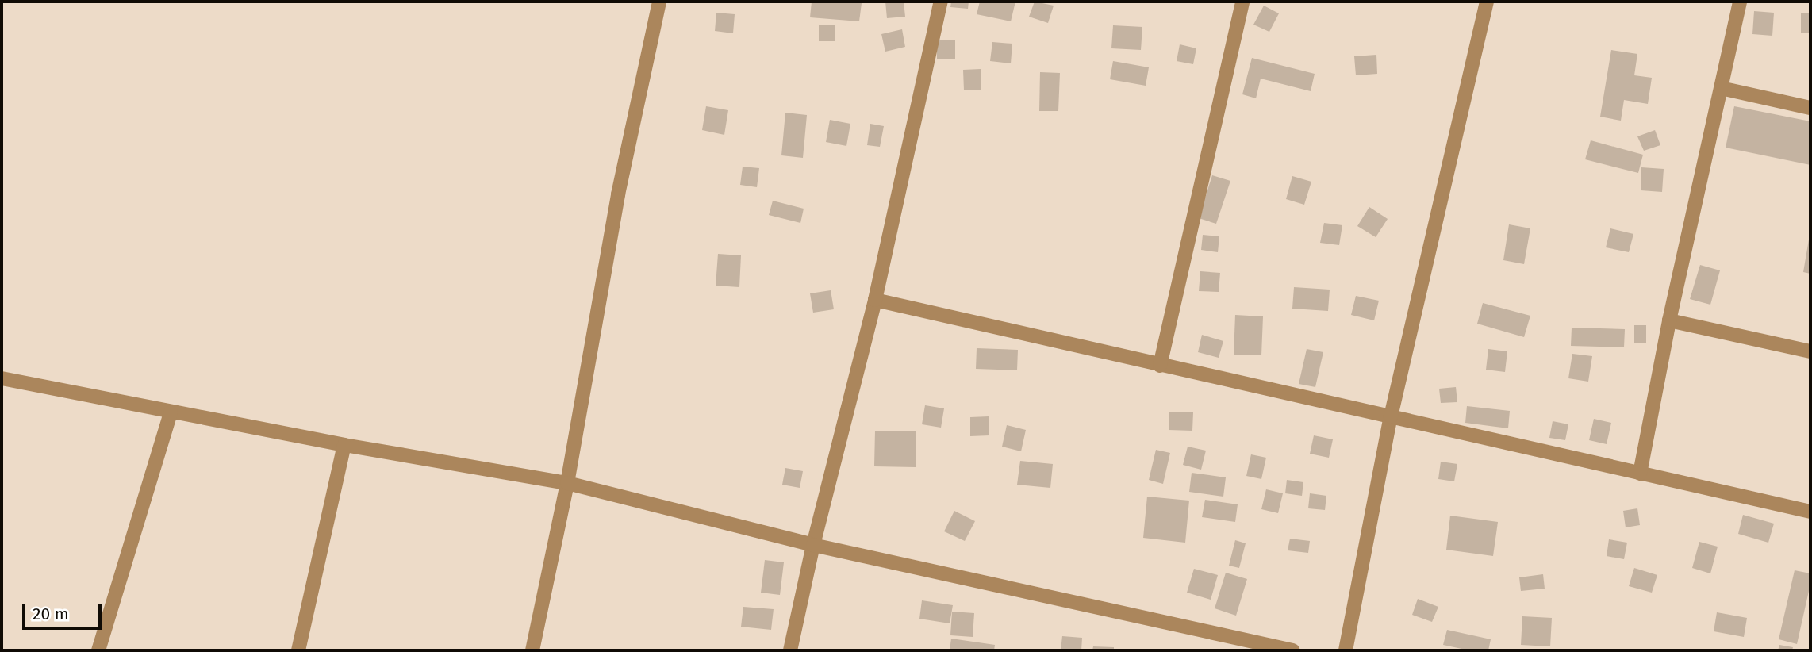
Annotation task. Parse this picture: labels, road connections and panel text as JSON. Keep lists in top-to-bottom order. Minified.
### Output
{"scale_bar":"20 m"}
